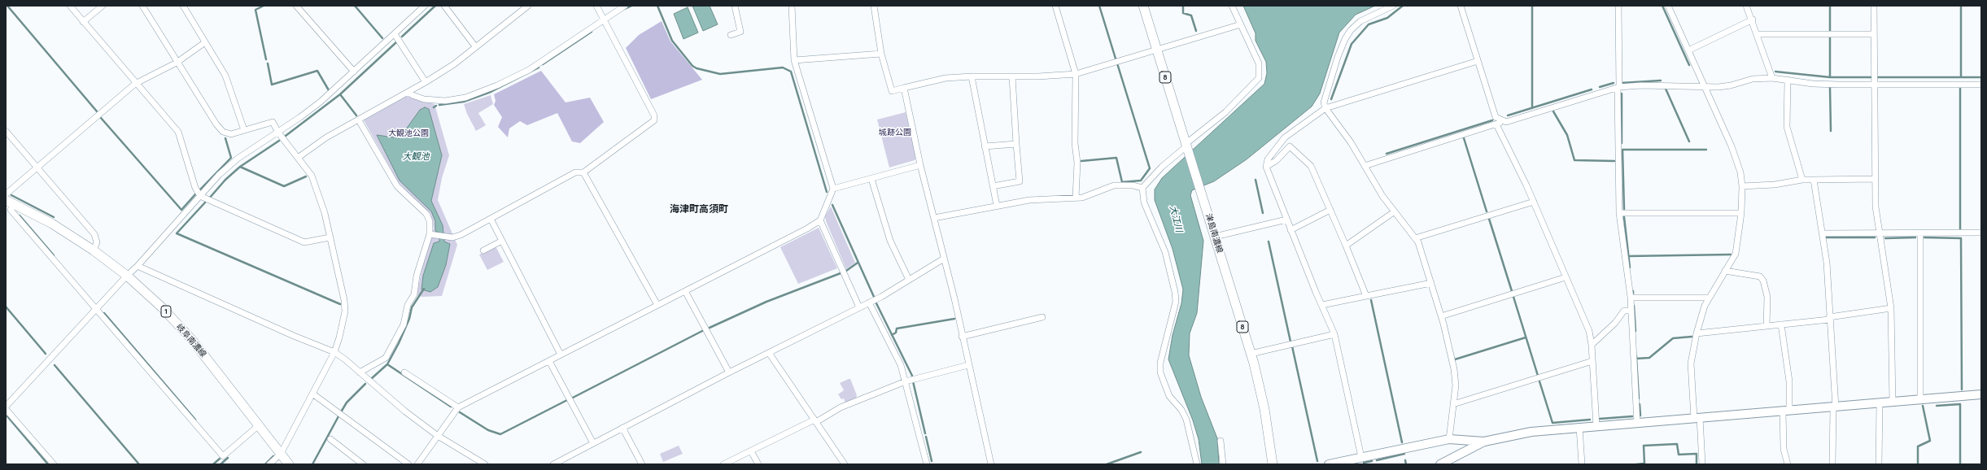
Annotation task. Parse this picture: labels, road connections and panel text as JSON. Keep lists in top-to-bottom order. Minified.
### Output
{"streets":{"main road":["8","津島南濃線","1","岐阜南濃線"]},"districts":["海津町高須町"],"water":["大観池","大江川"],"parks":["城跡公園","大観池公園"]}
